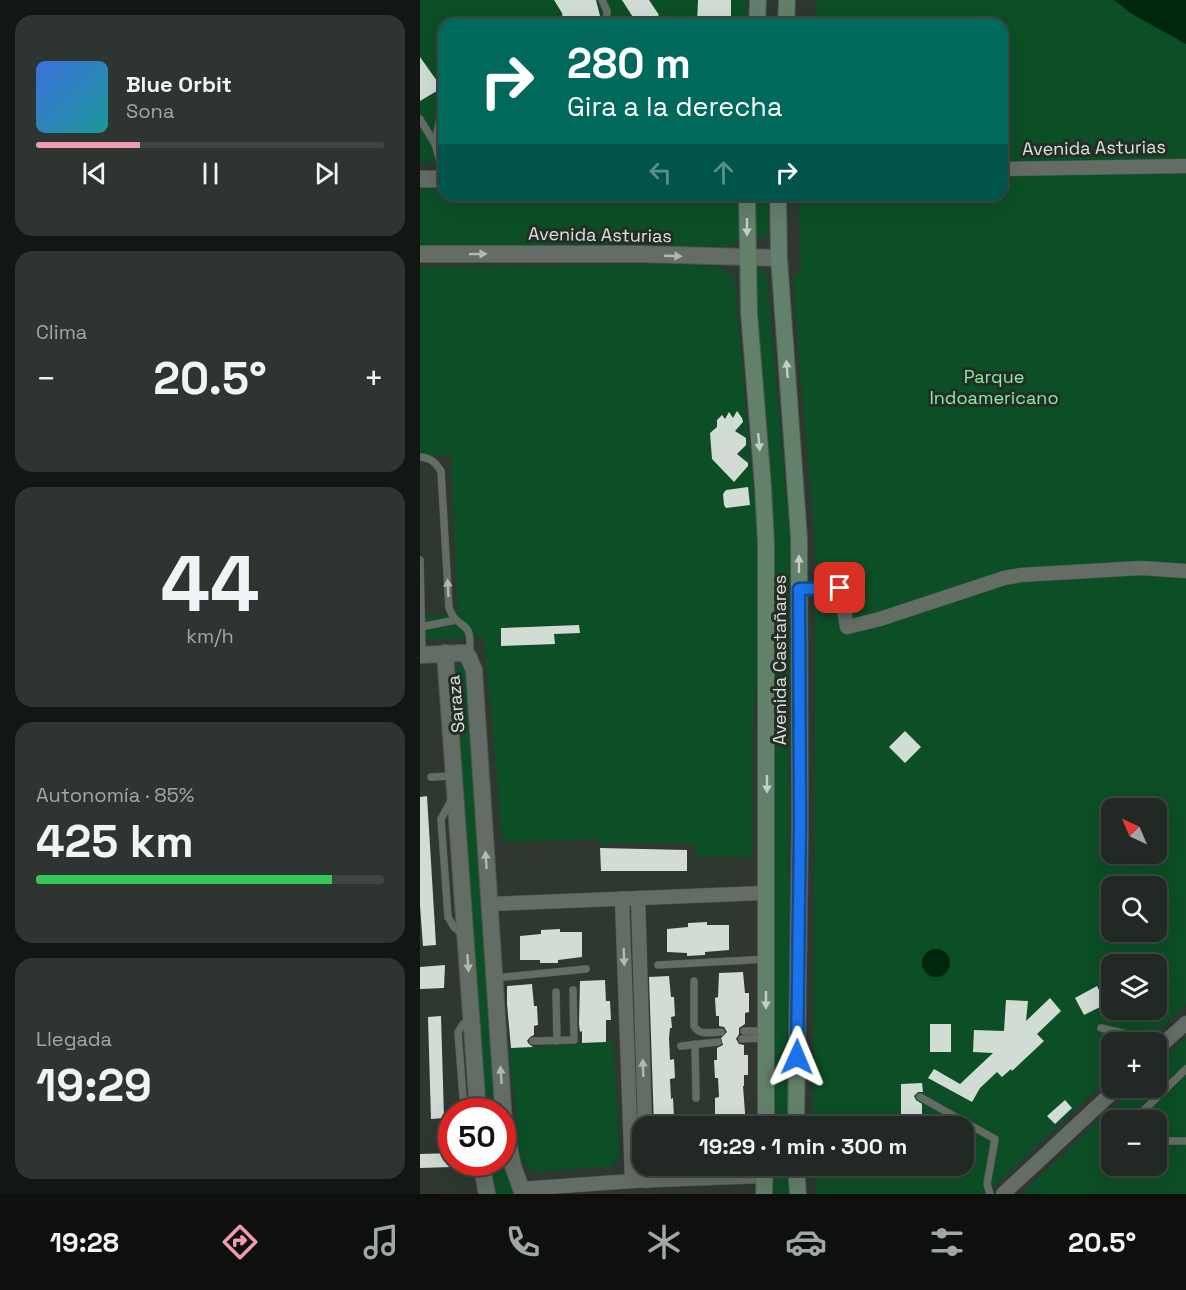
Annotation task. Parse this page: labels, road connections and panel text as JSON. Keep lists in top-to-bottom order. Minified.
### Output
{"streets":{"main road":["Avenida Castañares"],"street":["Avenida Asturias","Saraza"]},"crossings":[["Avenida Asturias","Avenida Castañares"]],"one_way":["Avenida Asturias"],"parks":["Parque Indoamericano"],"north":"top left","page":{"turn":["280 m","Gira a la derecha"],"song":["Blue Orbit","Sona"],"tile":["Clima",["44","km/h"],["Autonomía · 85%","425 km"],["Llegada","19:29"]],"heat":["−","20.5°","+"],"map_buttons":["+","−"],"limit":"50","trip":"19:29 · 1 min · 300 m","tabs":["19:28","20.5°"]}}
